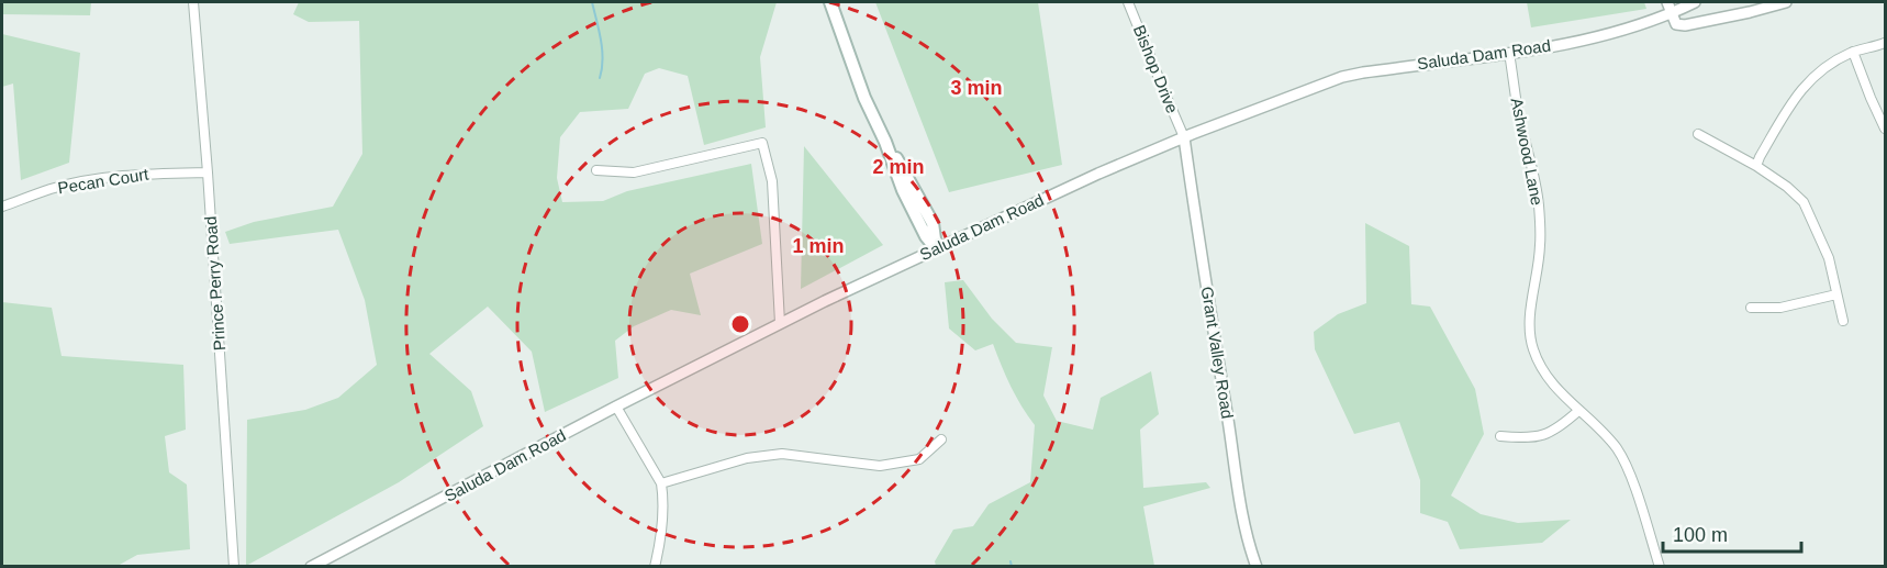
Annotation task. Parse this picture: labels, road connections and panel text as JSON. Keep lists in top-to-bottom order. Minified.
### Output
{"streets":{"street":["Saluda Dam Road","Bishop Drive","Ashwood Lane","Pecan Court","Prince Perry Road","Grant Valley Road"]},"crossings":[["Saluda Dam Road","Bishop Drive"],["Saluda Dam Road","Ashwood Lane"],["Saluda Dam Road","Grant Valley Road"],["Bishop Drive","Grant Valley Road"],["Pecan Court","Prince Perry Road"]],"scale_bar":"100 m","rings":["3 min","2 min","1 min"]}
